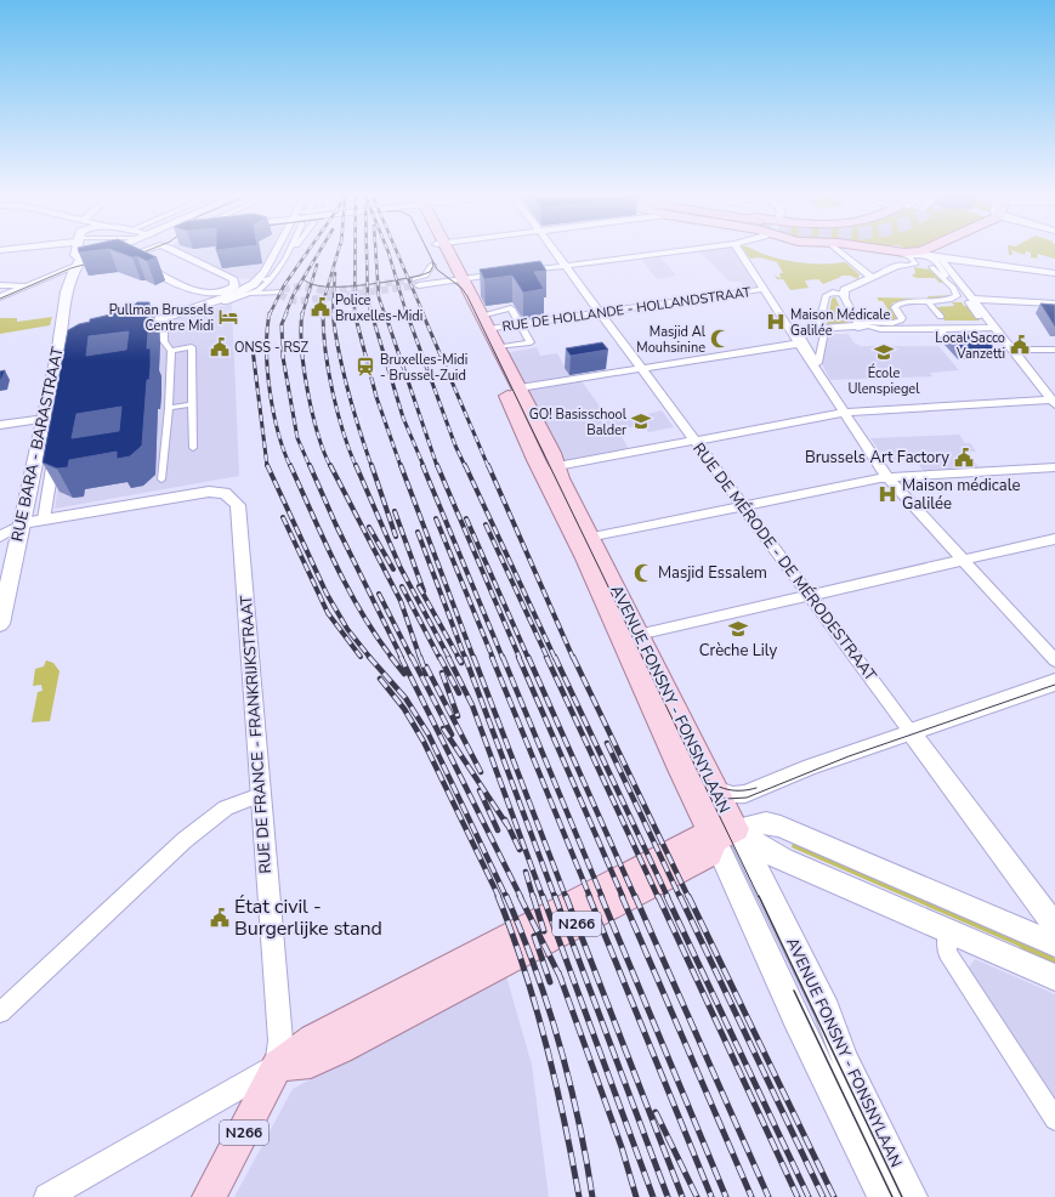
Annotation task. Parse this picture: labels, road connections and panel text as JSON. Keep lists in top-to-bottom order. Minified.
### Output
{"streets":{"main road":["RUE BARA - BARASTRAAT","RUE DE MÉRODE - DE MÉRODESTRAAT","AVENUE FONSNY - FONSNYLAAN","N266"],"street":["RUE DE HOLLANDE - HOLLANDSTRAAT","RUE DE FRANCE - FRANKRIJKSTRAAT"]},"crossings":[["RUE DE HOLLANDE - HOLLANDSTRAAT","RUE DE MÉRODE - DE MÉRODESTRAAT"],["RUE DE HOLLANDE - HOLLANDSTRAAT","AVENUE FONSNY - FONSNYLAAN"],["RUE BARA - BARASTRAAT","RUE DE FRANCE - FRANKRIJKSTRAAT"],["AVENUE FONSNY - FONSNYLAAN","N266"],["RUE DE FRANCE - FRANKRIJKSTRAAT","N266"]],"places":{"public building":["Police Bruxelles-Midi","Local Sacco Vanzetti","ONSS - RSZ","Brussels Art Factory","État civil - Burgerlijke stand"],"hotel":["Pullman Brussels Centre Midi"],"hospital":["Maison Médicale Galilée","Maison médicale Galilée"],"mosque":["Masjid Al Mouhsinine","Masjid Essalem"],"school or university":["École Ulenspiegel","GO! Basisschool Balder","Crèche Lily"],"station":["Bruxelles-Midi - Brussel-Zuid"]}}
